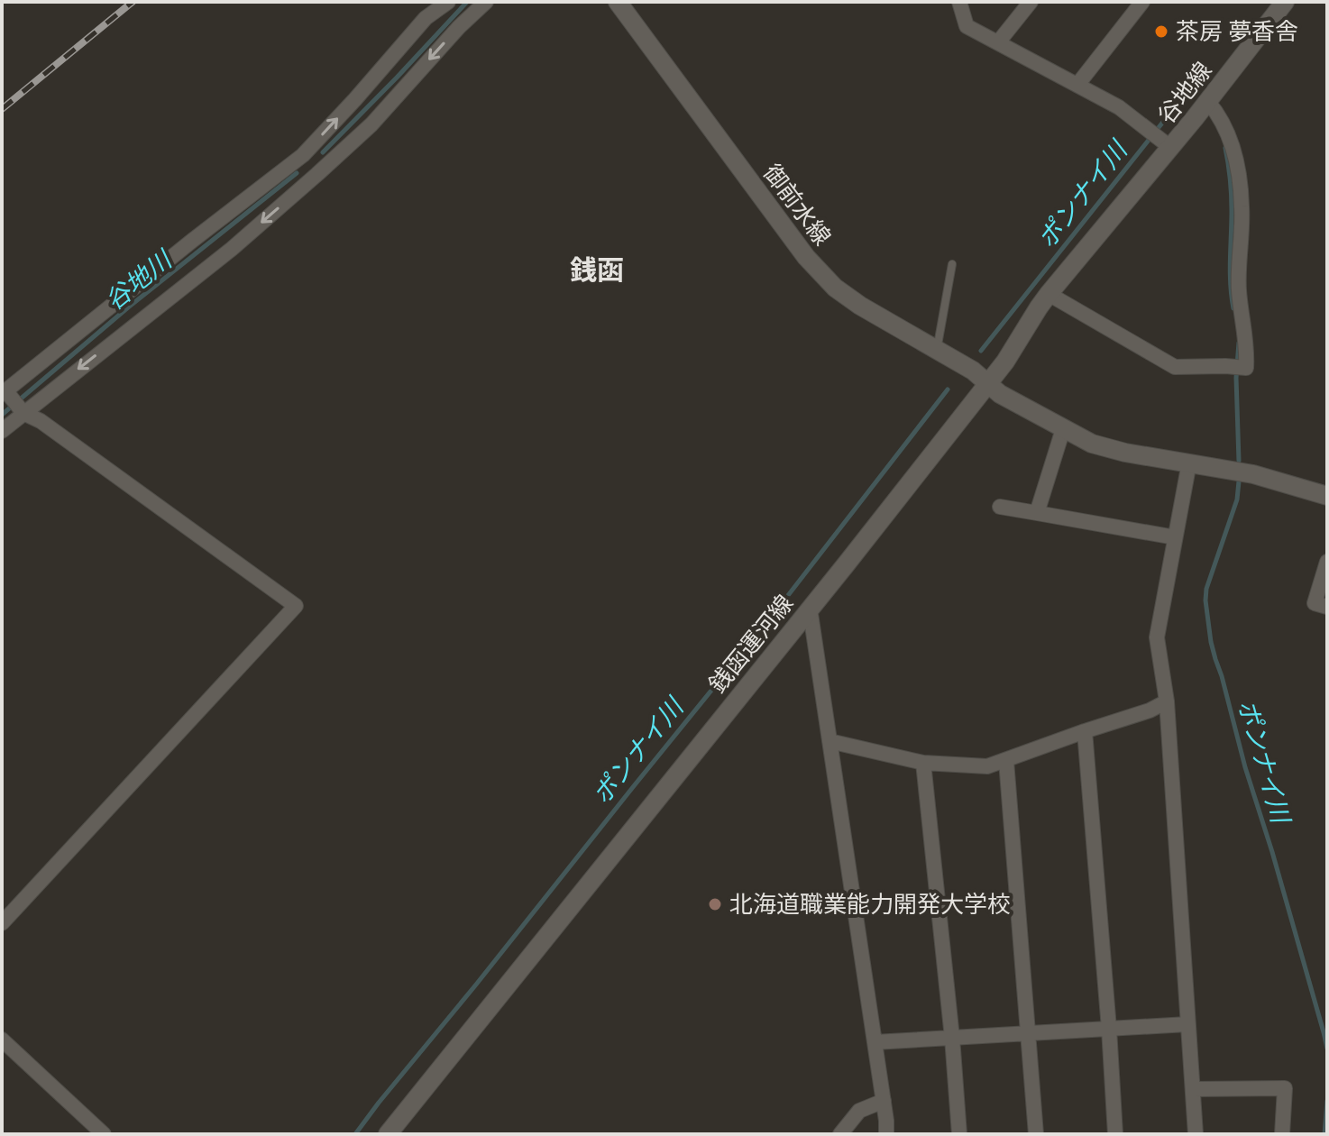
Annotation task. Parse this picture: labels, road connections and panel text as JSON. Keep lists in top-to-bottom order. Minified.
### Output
{"streets":{"street":["谷地線","御前水線","銭函運河線"]},"crossings":[["谷地線","御前水線"],["谷地線","銭函運河線"],["御前水線","銭函運河線"]],"districts":["銭函"],"water":["ポンナイ川","谷地川"],"places":["茶房 夢香舎","北海道職業能力開発大学校"]}
